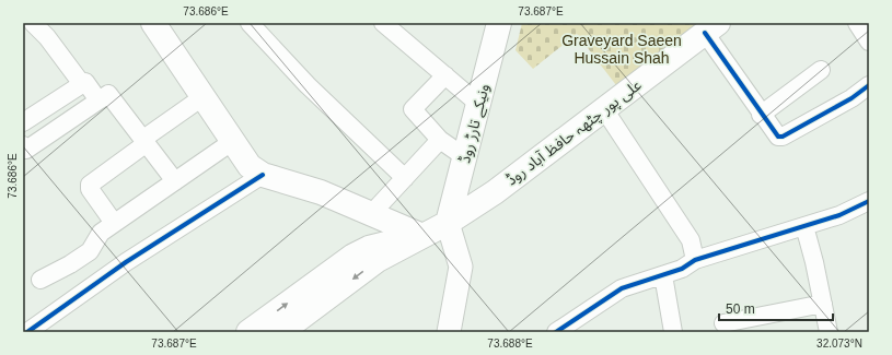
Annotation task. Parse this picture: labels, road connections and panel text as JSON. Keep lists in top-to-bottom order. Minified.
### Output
{"streets":{"main road":["ونیکے تارڑ روڈ","علی پور چٹھہ حافظ آباد روڈ"]},"crossings":[["ونیکے تارڑ روڈ","علی پور چٹھہ حافظ آباد روڈ"]],"parks":["Graveyard Saeen Hussain Shah"],"scale_bar":"50 m","coordinates":["73.686°E","73.687°E","73.688°E","32.073°N"]}
